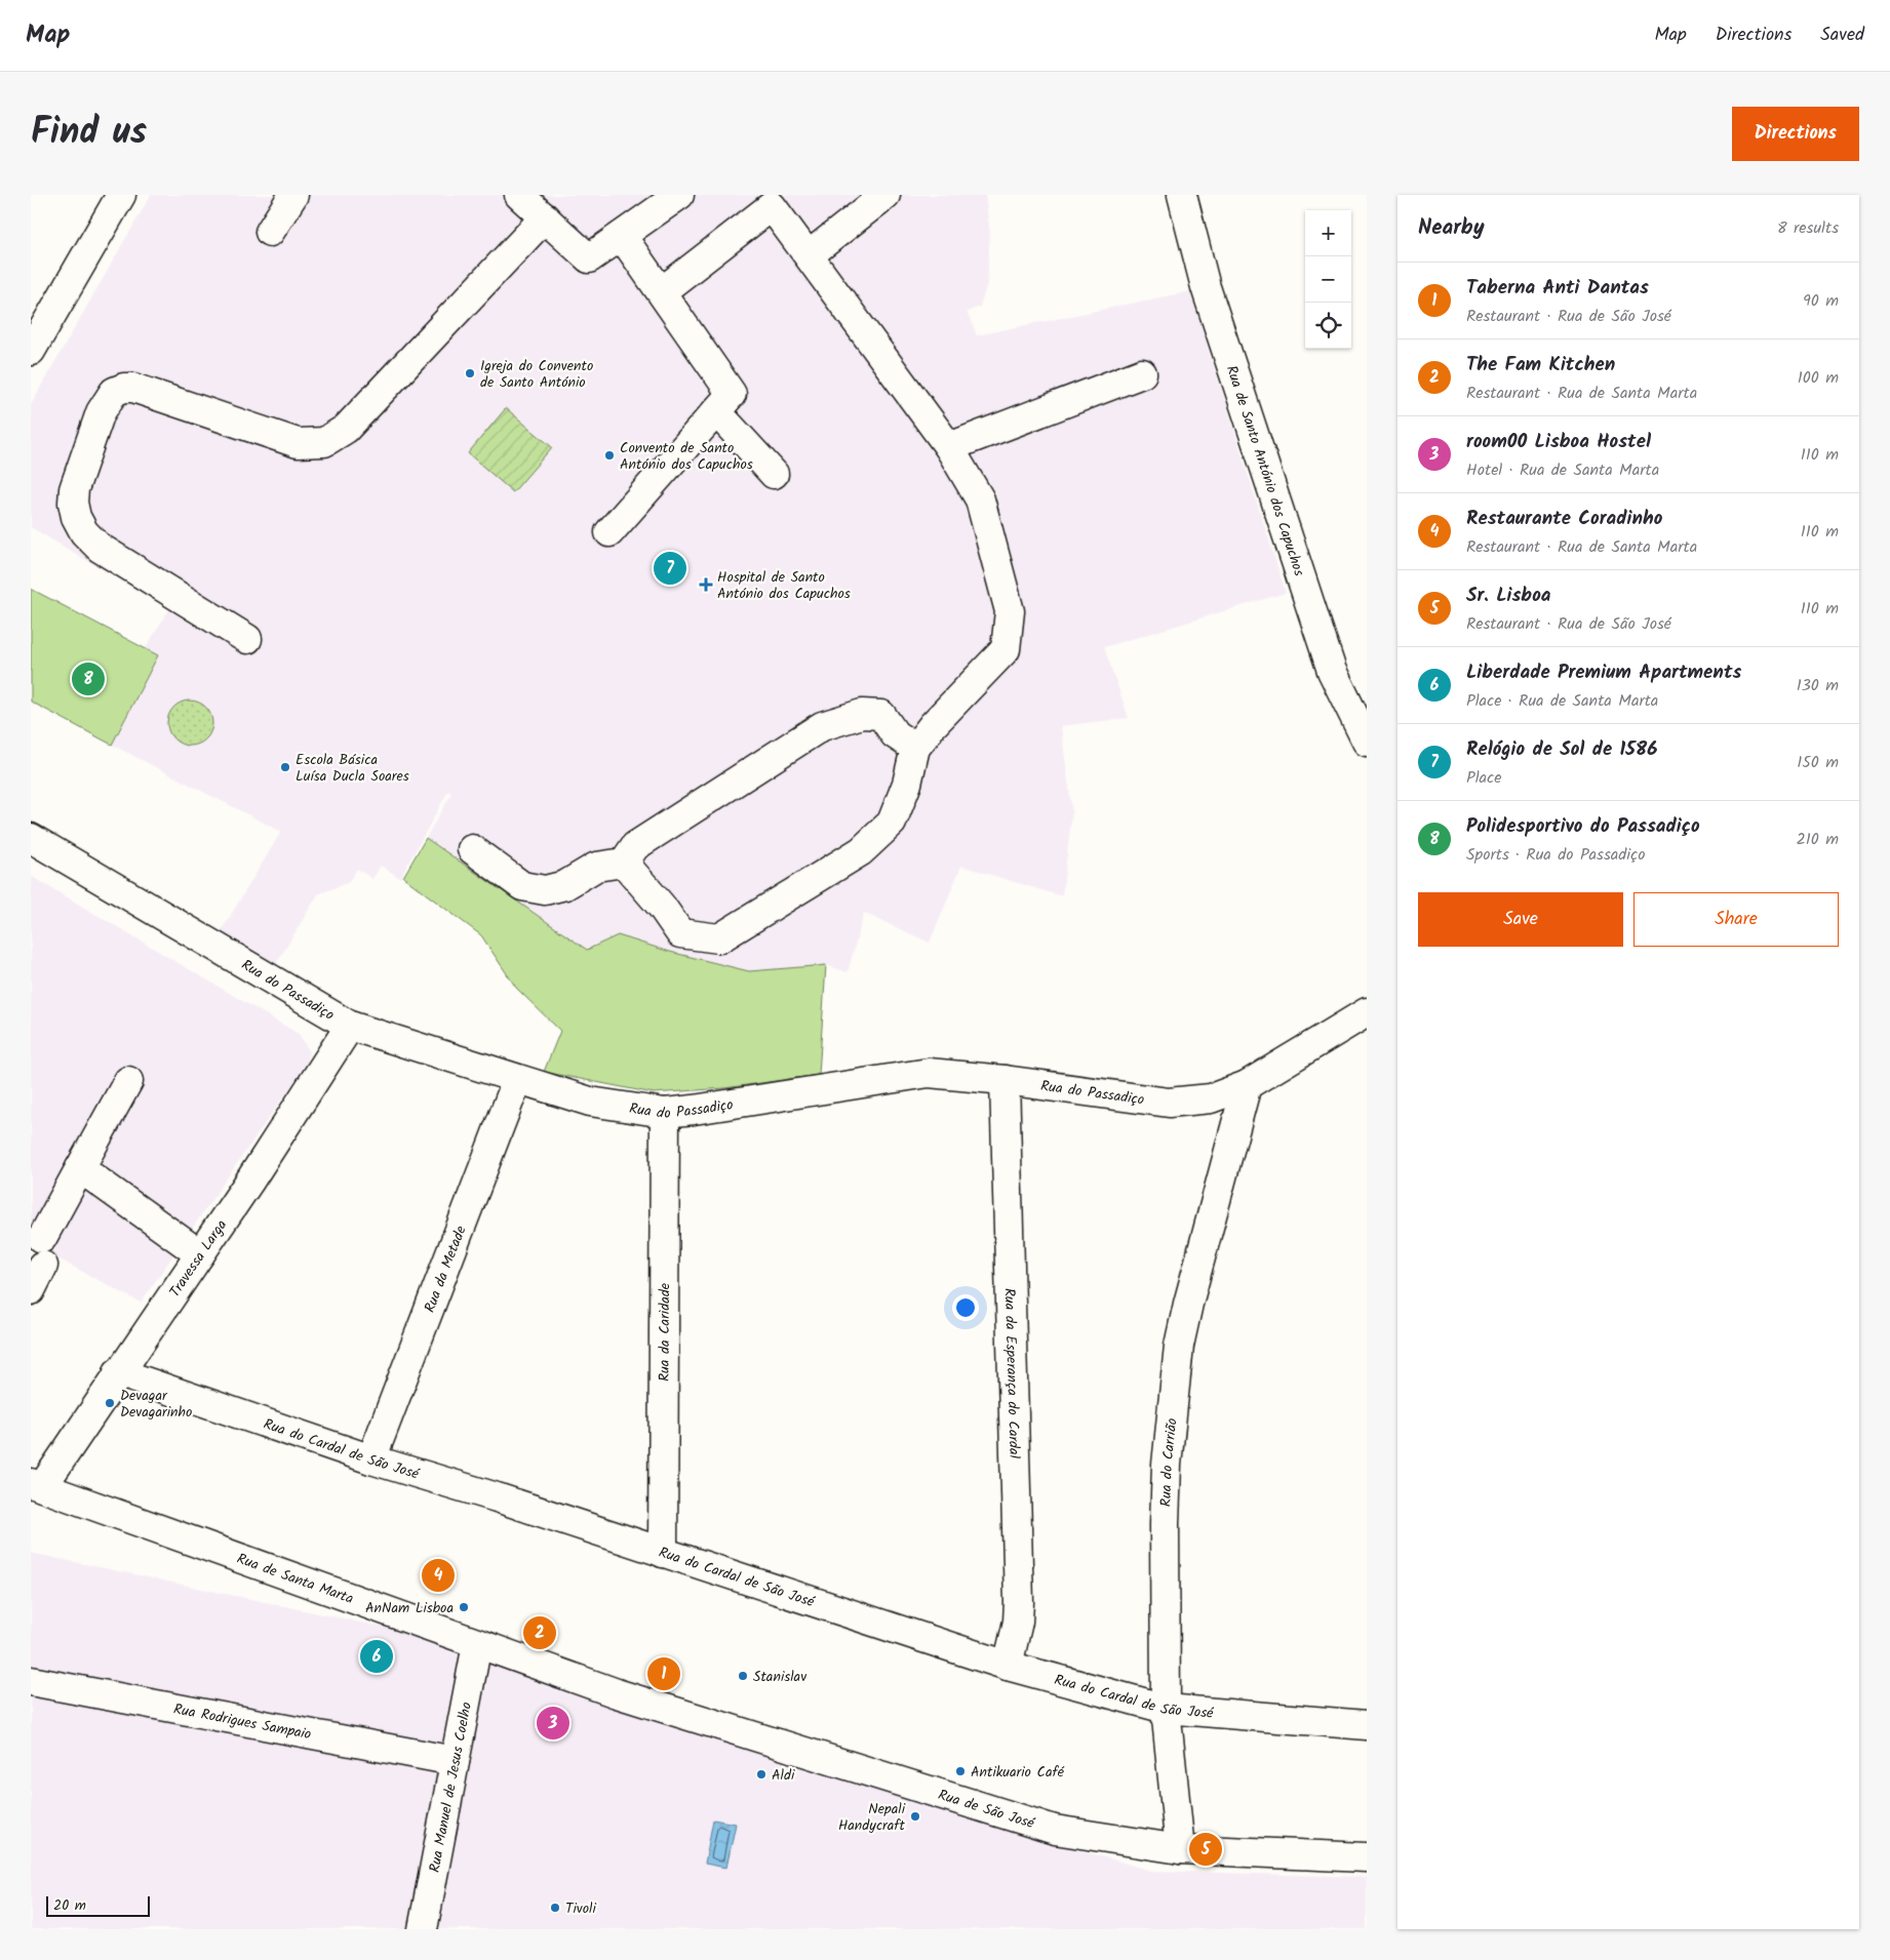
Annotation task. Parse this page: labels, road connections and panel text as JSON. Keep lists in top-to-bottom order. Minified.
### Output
{"streets":{"street":["Rua de Santo António dos Capuchos","Rua do Passadiço","Travessa Larga","Rua da Metade","Rua da Caridade","Rua da Esperança do Cardal","Rua do Cardal de São José","Rua do Carrião","Rua de Santa Marta","Rua Rodrigues Sampaio","Rua Manuel de Jesus Coelho","Rua de São José"]},"crossings":[["Rua do Passadiço","Travessa Larga"],["Rua do Passadiço","Rua da Metade"],["Rua do Passadiço","Rua da Caridade"],["Rua do Passadiço","Rua da Esperança do Cardal"],["Rua do Passadiço","Rua do Carrião"],["Travessa Larga","Rua do Cardal de São José"],["Travessa Larga","Rua de Santa Marta"],["Rua da Metade","Rua do Cardal de São José"],["Rua da Caridade","Rua do Cardal de São José"],["Rua da Esperança do Cardal","Rua do Cardal de São José"],["Rua do Cardal de São José","Rua do Carrião"],["Rua do Carrião","Rua de São José"],["Rua de Santa Marta","Rua Manuel de Jesus Coelho"],["Rua de Santa Marta","Rua de São José"],["Rua Rodrigues Sampaio","Rua Manuel de Jesus Coelho"]],"places":{"other":["Igreja do Convento de Santo António","Convento de Santo António dos Capuchos","Escola Básica Luísa Ducla Soares","Devagar Devagarinho","AnNam Lisboa","Stanislav","Antikuario Café","Aldi","Nepali Handycraft","Tivoli"],"health":["Hospital de Santo António dos Capuchos"]},"scale_bar":"20 m","page":{"header":"Map","nav":["Map","Directions","Saved"],"title":"Find us","buttons":["Directions",["Save","Share"]],"heading":["Nearby","8 results"],"map_buttons":["+","−"],"list":[{"mark":"1","name":"Taberna Anti Dantas","note":"Restaurant · Rua de São José","value":"90 m"},{"mark":"2","name":"The Fam Kitchen","note":"Restaurant · Rua de Santa Marta","value":"100 m"},{"mark":"3","name":"room00 Lisboa Hostel","note":"Hotel · Rua de Santa Marta","value":"110 m"},{"mark":"4","name":"Restaurante Coradinho","note":"Restaurant · Rua de Santa Marta","value":"110 m"},{"mark":"5","name":"Sr. Lisboa","note":"Restaurant · Rua de São José","value":"110 m"},{"mark":"6","name":"Liberdade Premium Apartments","note":"Place · Rua de Santa Marta","value":"130 m"},{"mark":"7","name":"Relógio de Sol de 1586","note":"Place","value":"150 m"},{"mark":"8","name":"Polidesportivo do Passadiço","note":"Sports · Rua do Passadiço","value":"210 m"}],"pins":["7","8","4","2","6","1","3","5"],"scale":"20 m"}}
